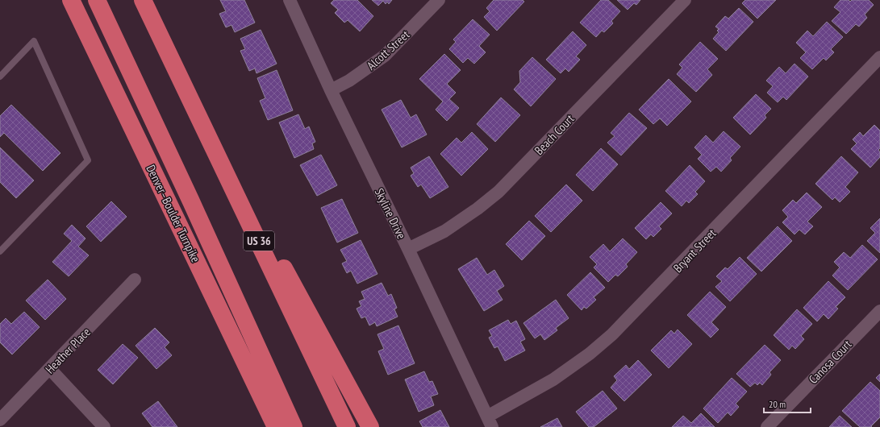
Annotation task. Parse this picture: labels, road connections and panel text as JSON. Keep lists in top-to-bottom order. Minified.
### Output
{"streets":{"highway":["Denver–Boulder Turnpike","US 36"],"street":["Alcott Street","Beach Court","Skyline Drive","Bryant Street","Heather Place","Canosa Court"]},"crossings":[["Alcott Street","Skyline Drive"],["Beach Court","Skyline Drive"],["Skyline Drive","Bryant Street"]],"scale_bar":"20 m"}
